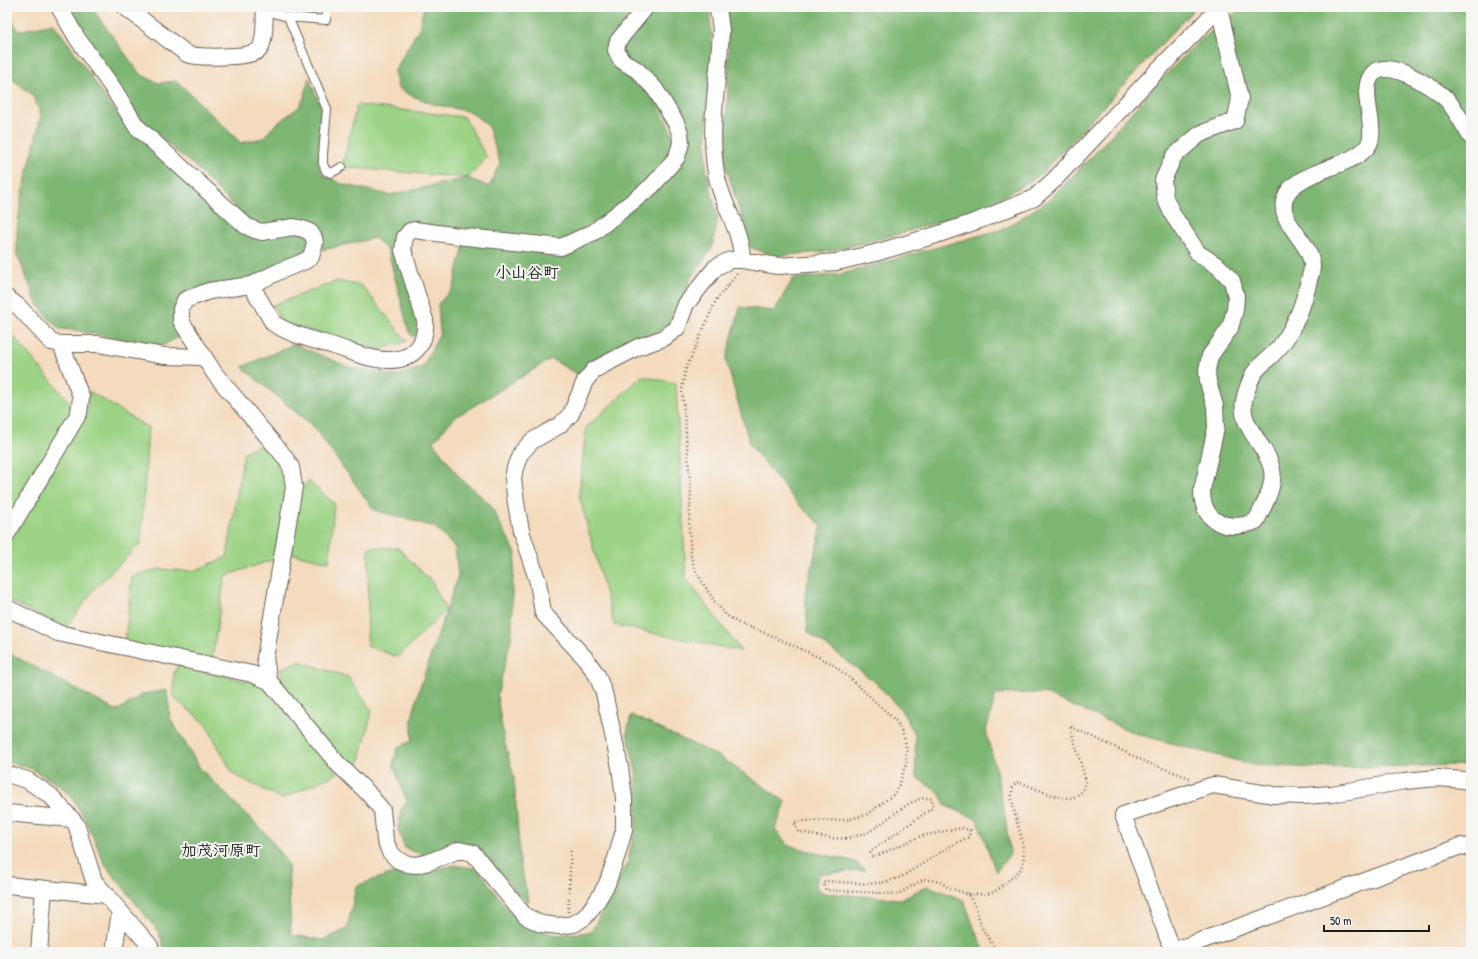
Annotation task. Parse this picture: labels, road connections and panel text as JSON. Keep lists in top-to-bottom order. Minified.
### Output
{"districts":["小山谷町","加茂河原町"],"scale_bar":"50 m"}
